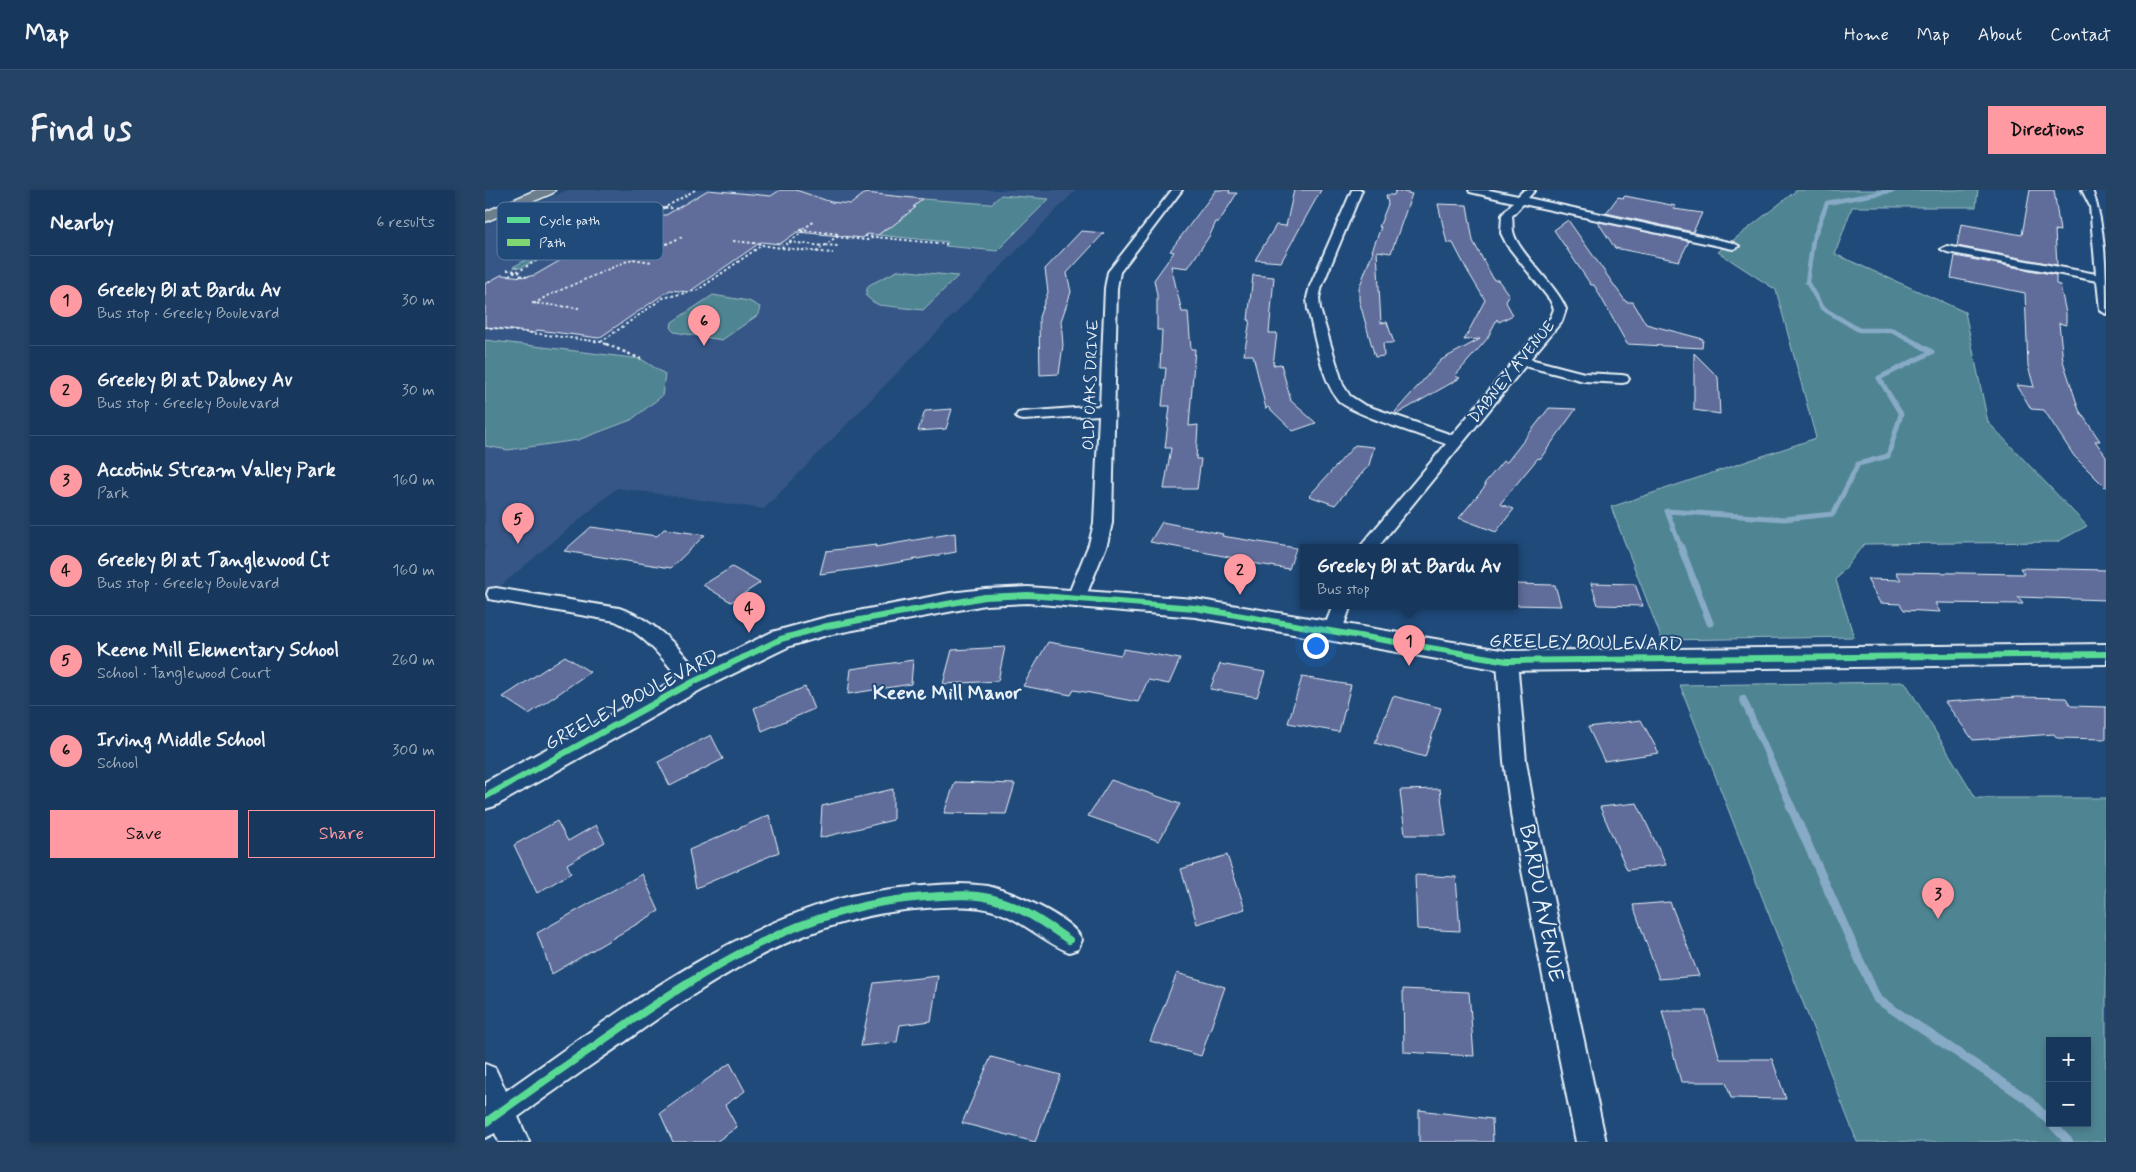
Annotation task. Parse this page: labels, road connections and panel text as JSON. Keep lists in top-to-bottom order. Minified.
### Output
{"streets":{"street":["DABNEY AVENUE","OLD OAKS DRIVE","GREELEY BOULEVARD","BARDU AVENUE"]},"crossings":[["OLD OAKS DRIVE","GREELEY BOULEVARD"],["GREELEY BOULEVARD","BARDU AVENUE"]],"districts":["Keene Mill Manor"],"legend":["Cycle path","Path"],"page":{"header":"Map","nav":["Home","Map","About","Contact"],"buttons":["Directions",["Save","Share"]],"title":"Find us","heading":["Nearby","6 results"],"list":[{"mark":"1","name":"Greeley Bl at Bardu Av","note":"Bus stop · Greeley Boulevard","value":"30 m"},{"mark":"2","name":"Greeley Bl at Dabney Av","note":"Bus stop · Greeley Boulevard","value":"30 m"},{"mark":"3","name":"Accotink Stream Valley Park","note":"Park","value":"160 m"},{"mark":"4","name":"Greeley Bl at Tanglewood Ct","note":"Bus stop · Greeley Boulevard","value":"160 m"},{"mark":"5","name":"Keene Mill Elementary School","note":"School · Tanglewood Court","value":"260 m"},{"mark":"6","name":"Irving Middle School","note":"School","value":"300 m"}],"pins":["6","5","2","4","1","3"],"popup":["Greeley Bl at Bardu Av","Bus stop"],"map_buttons":["+","−"]}}
